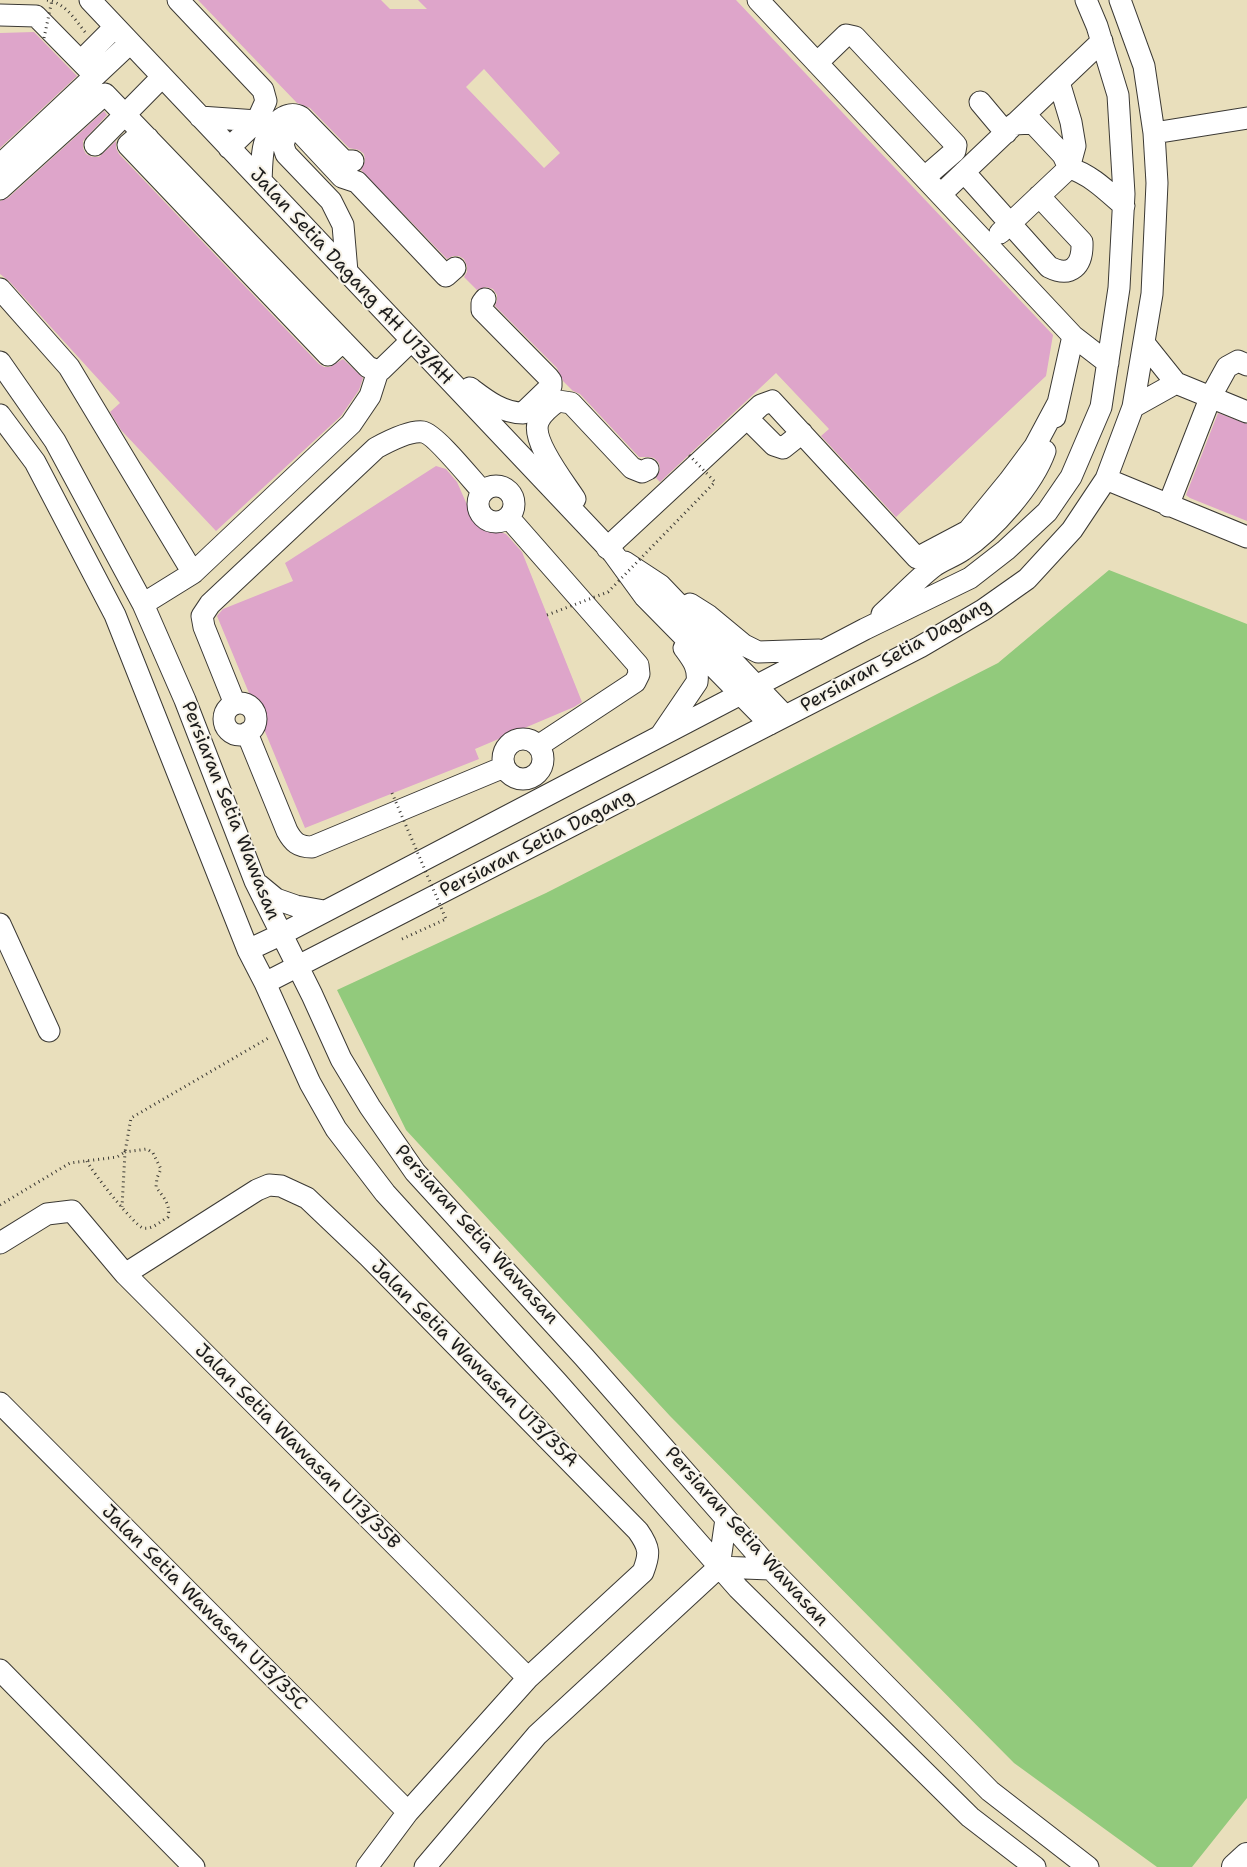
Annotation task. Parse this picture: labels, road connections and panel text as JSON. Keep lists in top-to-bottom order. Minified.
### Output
{"streets":{"street":["Jalan Setia Dagang AH U13/AH","Persiaran Setia Dagang","Persiaran Setia Wawasan","Jalan Setia Wawasan U13/35A","Jalan Setia Wawasan U13/35B","Jalan Setia Wawasan U13/35C"]},"crossings":[["Jalan Setia Dagang AH U13/AH","Persiaran Setia Dagang"],["Persiaran Setia Dagang","Persiaran Setia Wawasan"],["Jalan Setia Wawasan U13/35A","Jalan Setia Wawasan U13/35B"]]}
